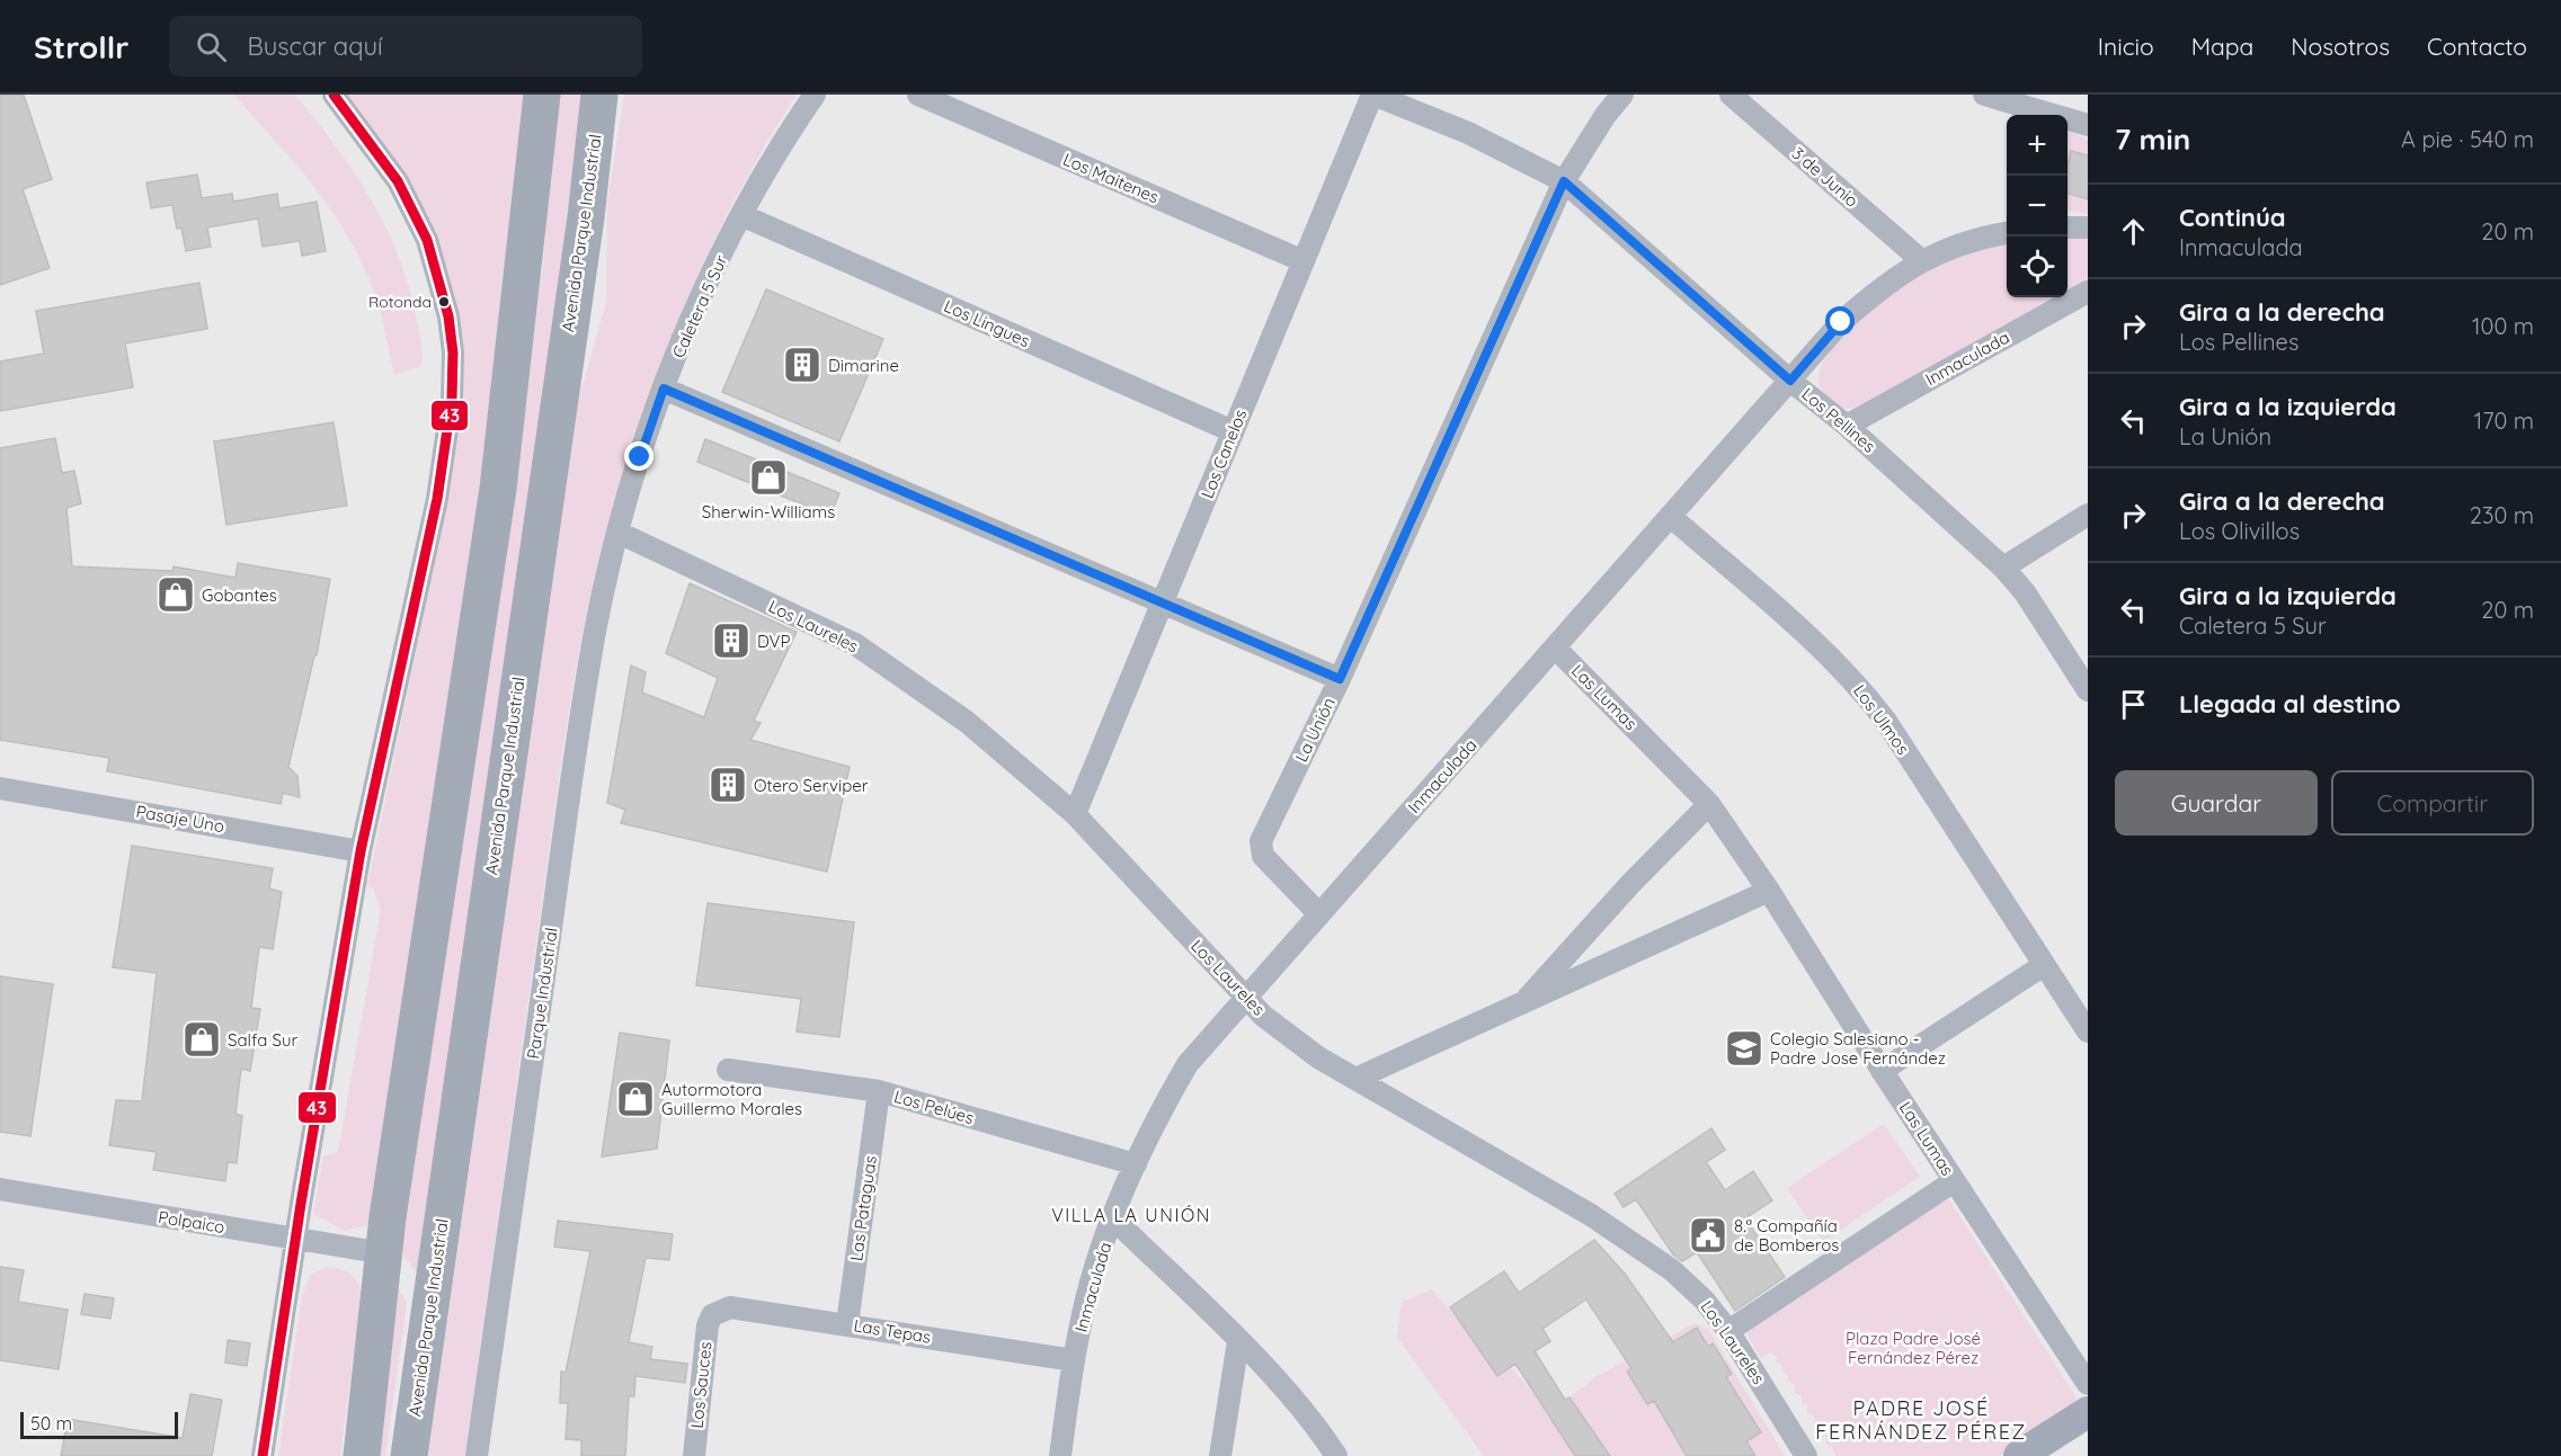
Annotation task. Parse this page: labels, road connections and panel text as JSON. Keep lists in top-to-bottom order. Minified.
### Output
{"streets":{"highway":["Avenida Parque Industrial"],"street":["3 de Junio","Los Maitenes","Caletera 5 Sur","Los Lingues","Inmaculada","Los Pellines","Los Canelos","Los Laureles","Las Lumas","Los Ulmos","La Unión","Pasaje Uno","Parque Industrial","Los Pelúes","Las Pataguas","Polpaico","Las Tepas","Los Sauces"]},"crossings":[["3 de Junio","Inmaculada"],["Los Maitenes","Los Canelos"],["Caletera 5 Sur","Los Lingues"],["Caletera 5 Sur","Los Laureles"],["Caletera 5 Sur","Parque Industrial"],["Los Lingues","Los Canelos"],["Inmaculada","Los Pellines"],["Inmaculada","Los Laureles"],["Inmaculada","Las Lumas"],["Inmaculada","Los Ulmos"],["Inmaculada","La Unión"],["Inmaculada","Los Pelúes"],["Inmaculada","Las Tepas"],["Los Pellines","Los Canelos"],["Los Pellines","La Unión"],["Los Canelos","Los Laureles"],["Los Laureles","Parque Industrial"],["Los Pelúes","Las Pataguas"],["Las Pataguas","Las Tepas"],["Las Tepas","Los Sauces"]],"districts":["VILLA LA UNIÓN","PADRE JOSÉ FERNÁNDEZ PÉREZ"],"parks":["Plaza Padre José Fernández Pérez"],"places":{"other":["Rotonda"],"building":["Dimarine","DVP","Otero Serviper"],"shop":["Sherwin-Williams","Gobantes","Salfa Sur","Autormotora Guillermo Morales"],"school or university":["Colegio Salesiano - Padre Jose Fernández"],"public building":["8.ª Compañía de Bomberos"]},"lines":["transit line 43"],"scale_bar":"50 m","page":{"header":"Strollr","search":"Buscar aquí","nav":["Inicio","Mapa","Nosotros","Contacto"],"heading":["7 min","A pie · 540 m"],"map_buttons":["+","−"],"list":[["Continúa","Inmaculada","20 m"],["Gira a la derecha","Los Pellines","100 m"],["Gira a la izquierda","La Unión","170 m"],["Gira a la derecha","Los Olivillos","230 m"],["Gira a la izquierda","Caletera 5 Sur","20 m"],"Llegada al destino"],"buttons":["Guardar","Compartir"],"scale":"50 m"}}
